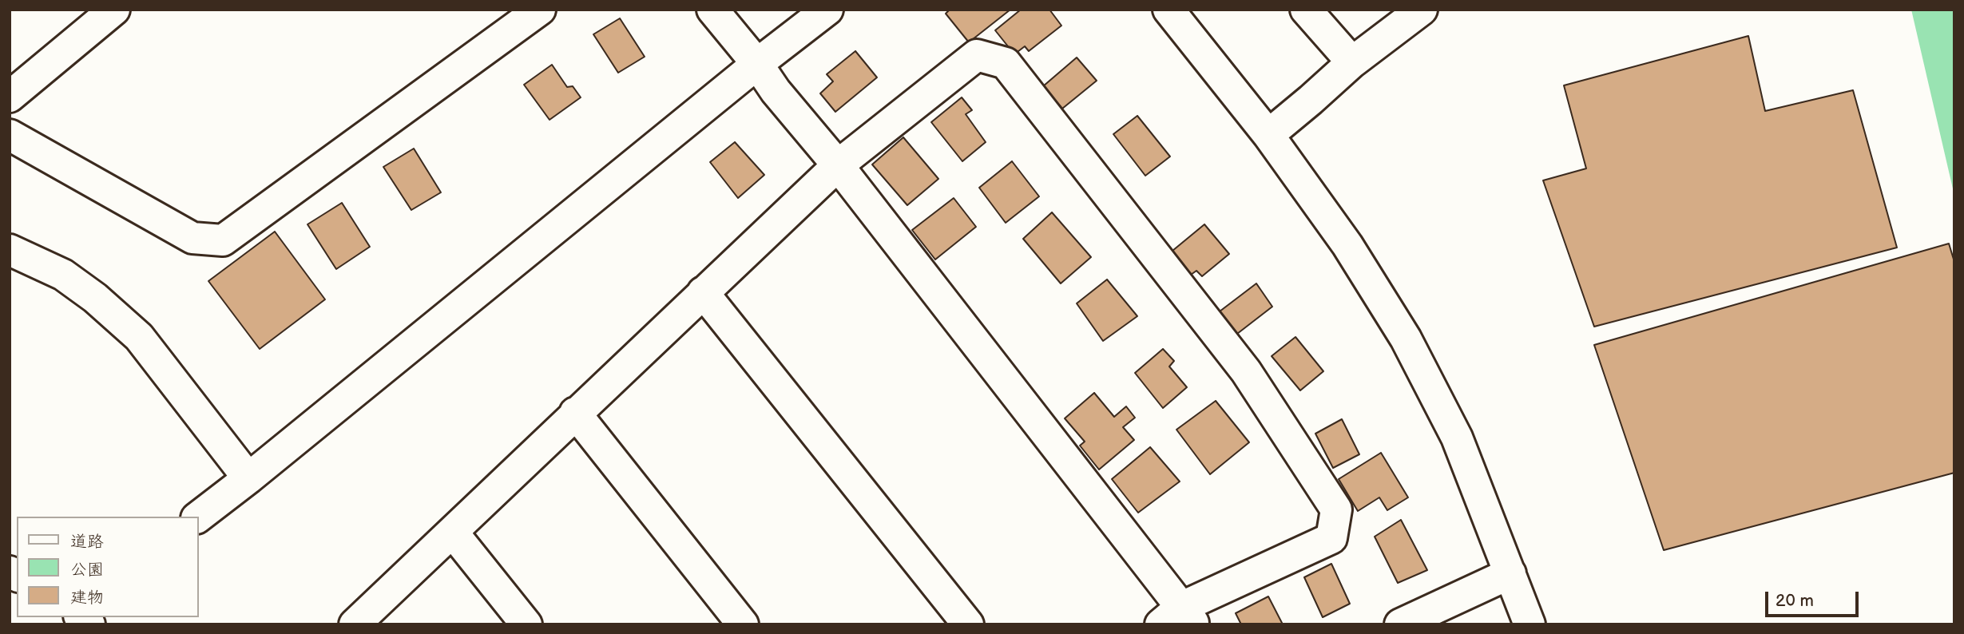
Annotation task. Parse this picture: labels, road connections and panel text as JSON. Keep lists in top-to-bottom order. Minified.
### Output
{"legend":["道路","公園","建物"],"scale_bar":"20 m"}
